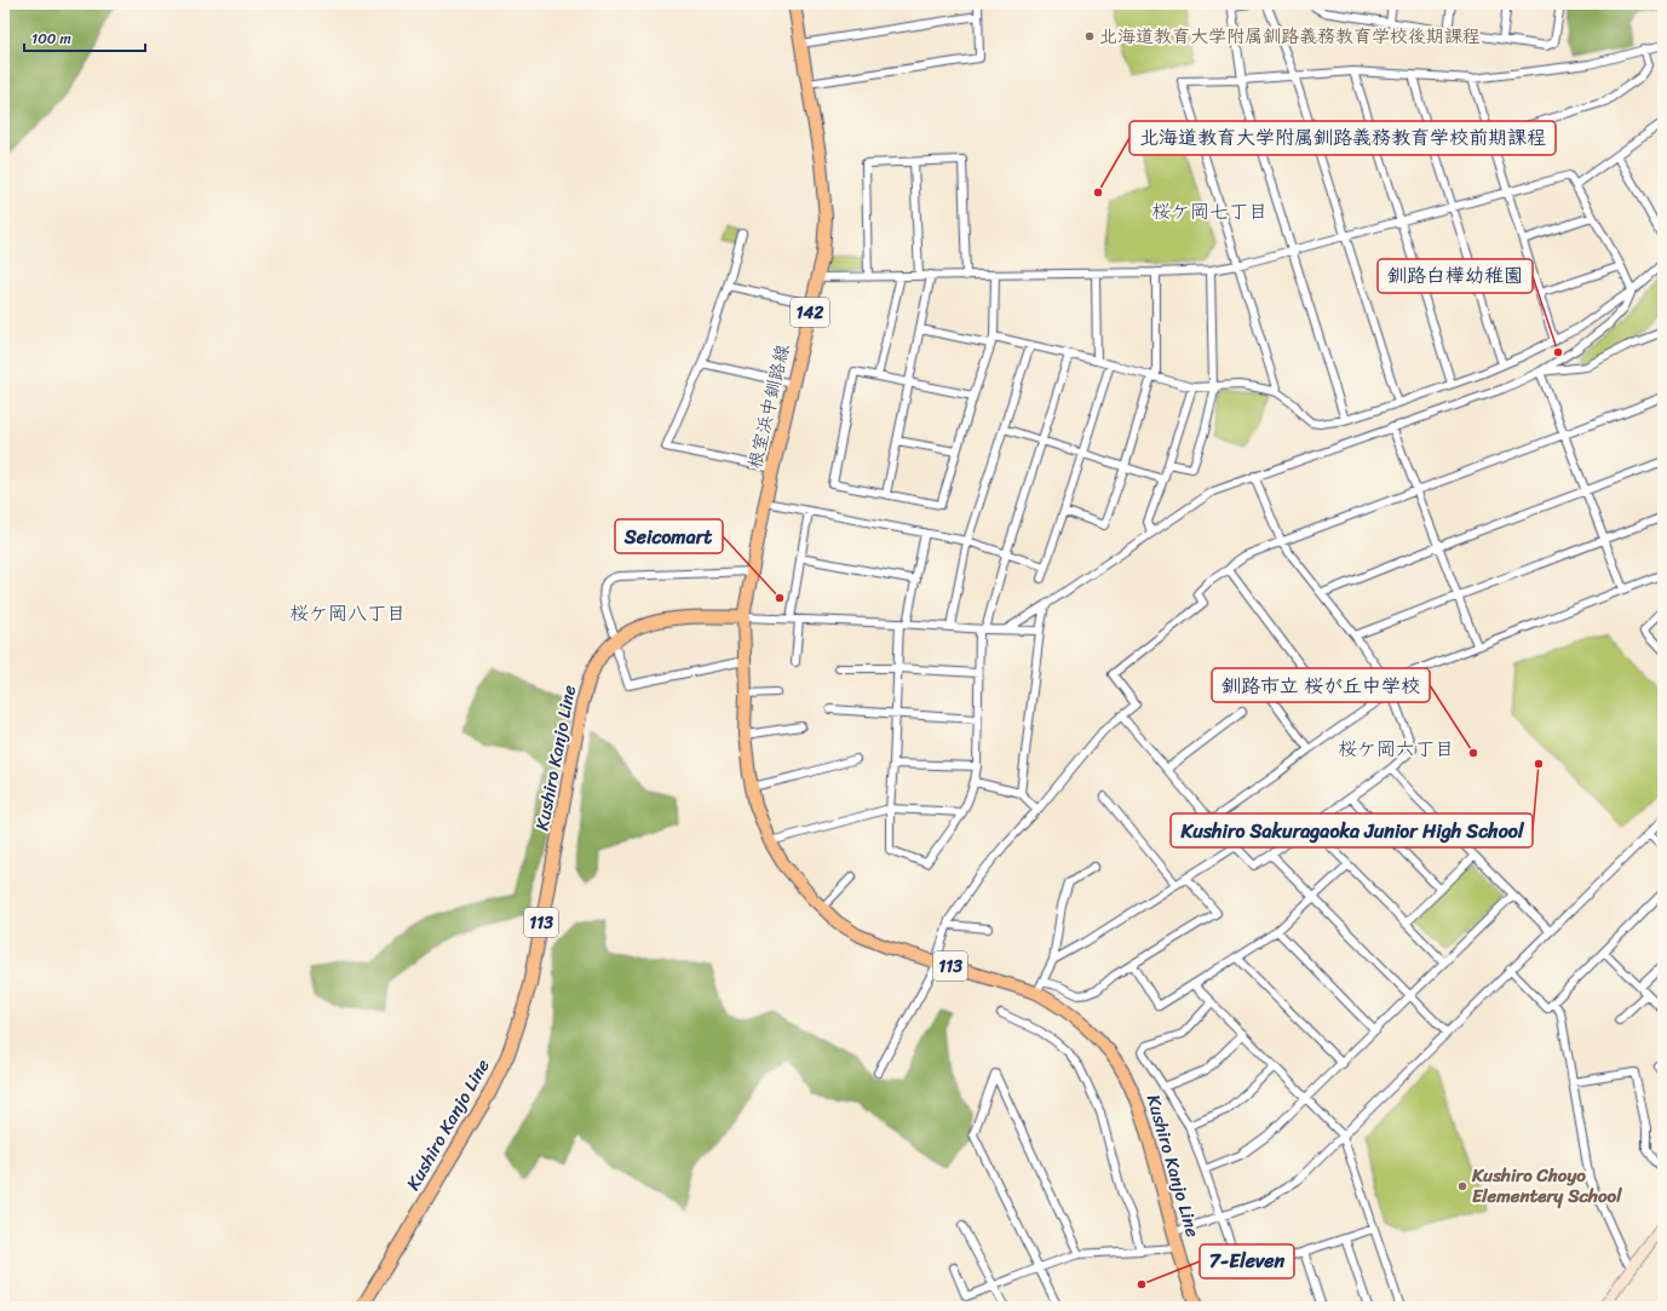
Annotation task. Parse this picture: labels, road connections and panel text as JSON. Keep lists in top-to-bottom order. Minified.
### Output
{"streets":{"main road":["142","根室浜中釧路線","Kushiro Kanjo Line","113"]},"crossings":[["根室浜中釧路線","Kushiro Kanjo Line"]],"districts":["桜ケ岡七丁目","桜ケ岡八丁目","桜ケ岡六丁目"],"places":["北海道教育大学附属釧路義務教育学校後期課程","北海道教育大学附属釧路義務教育学校前期課程","釧路白樺幼稚園","Seicomart","釧路市立 桜が丘中学校","Kushiro Sakuragaoka Junior High School","Kushiro Choyo Elementery School","7-Eleven"],"scale_bar":"100 m"}
